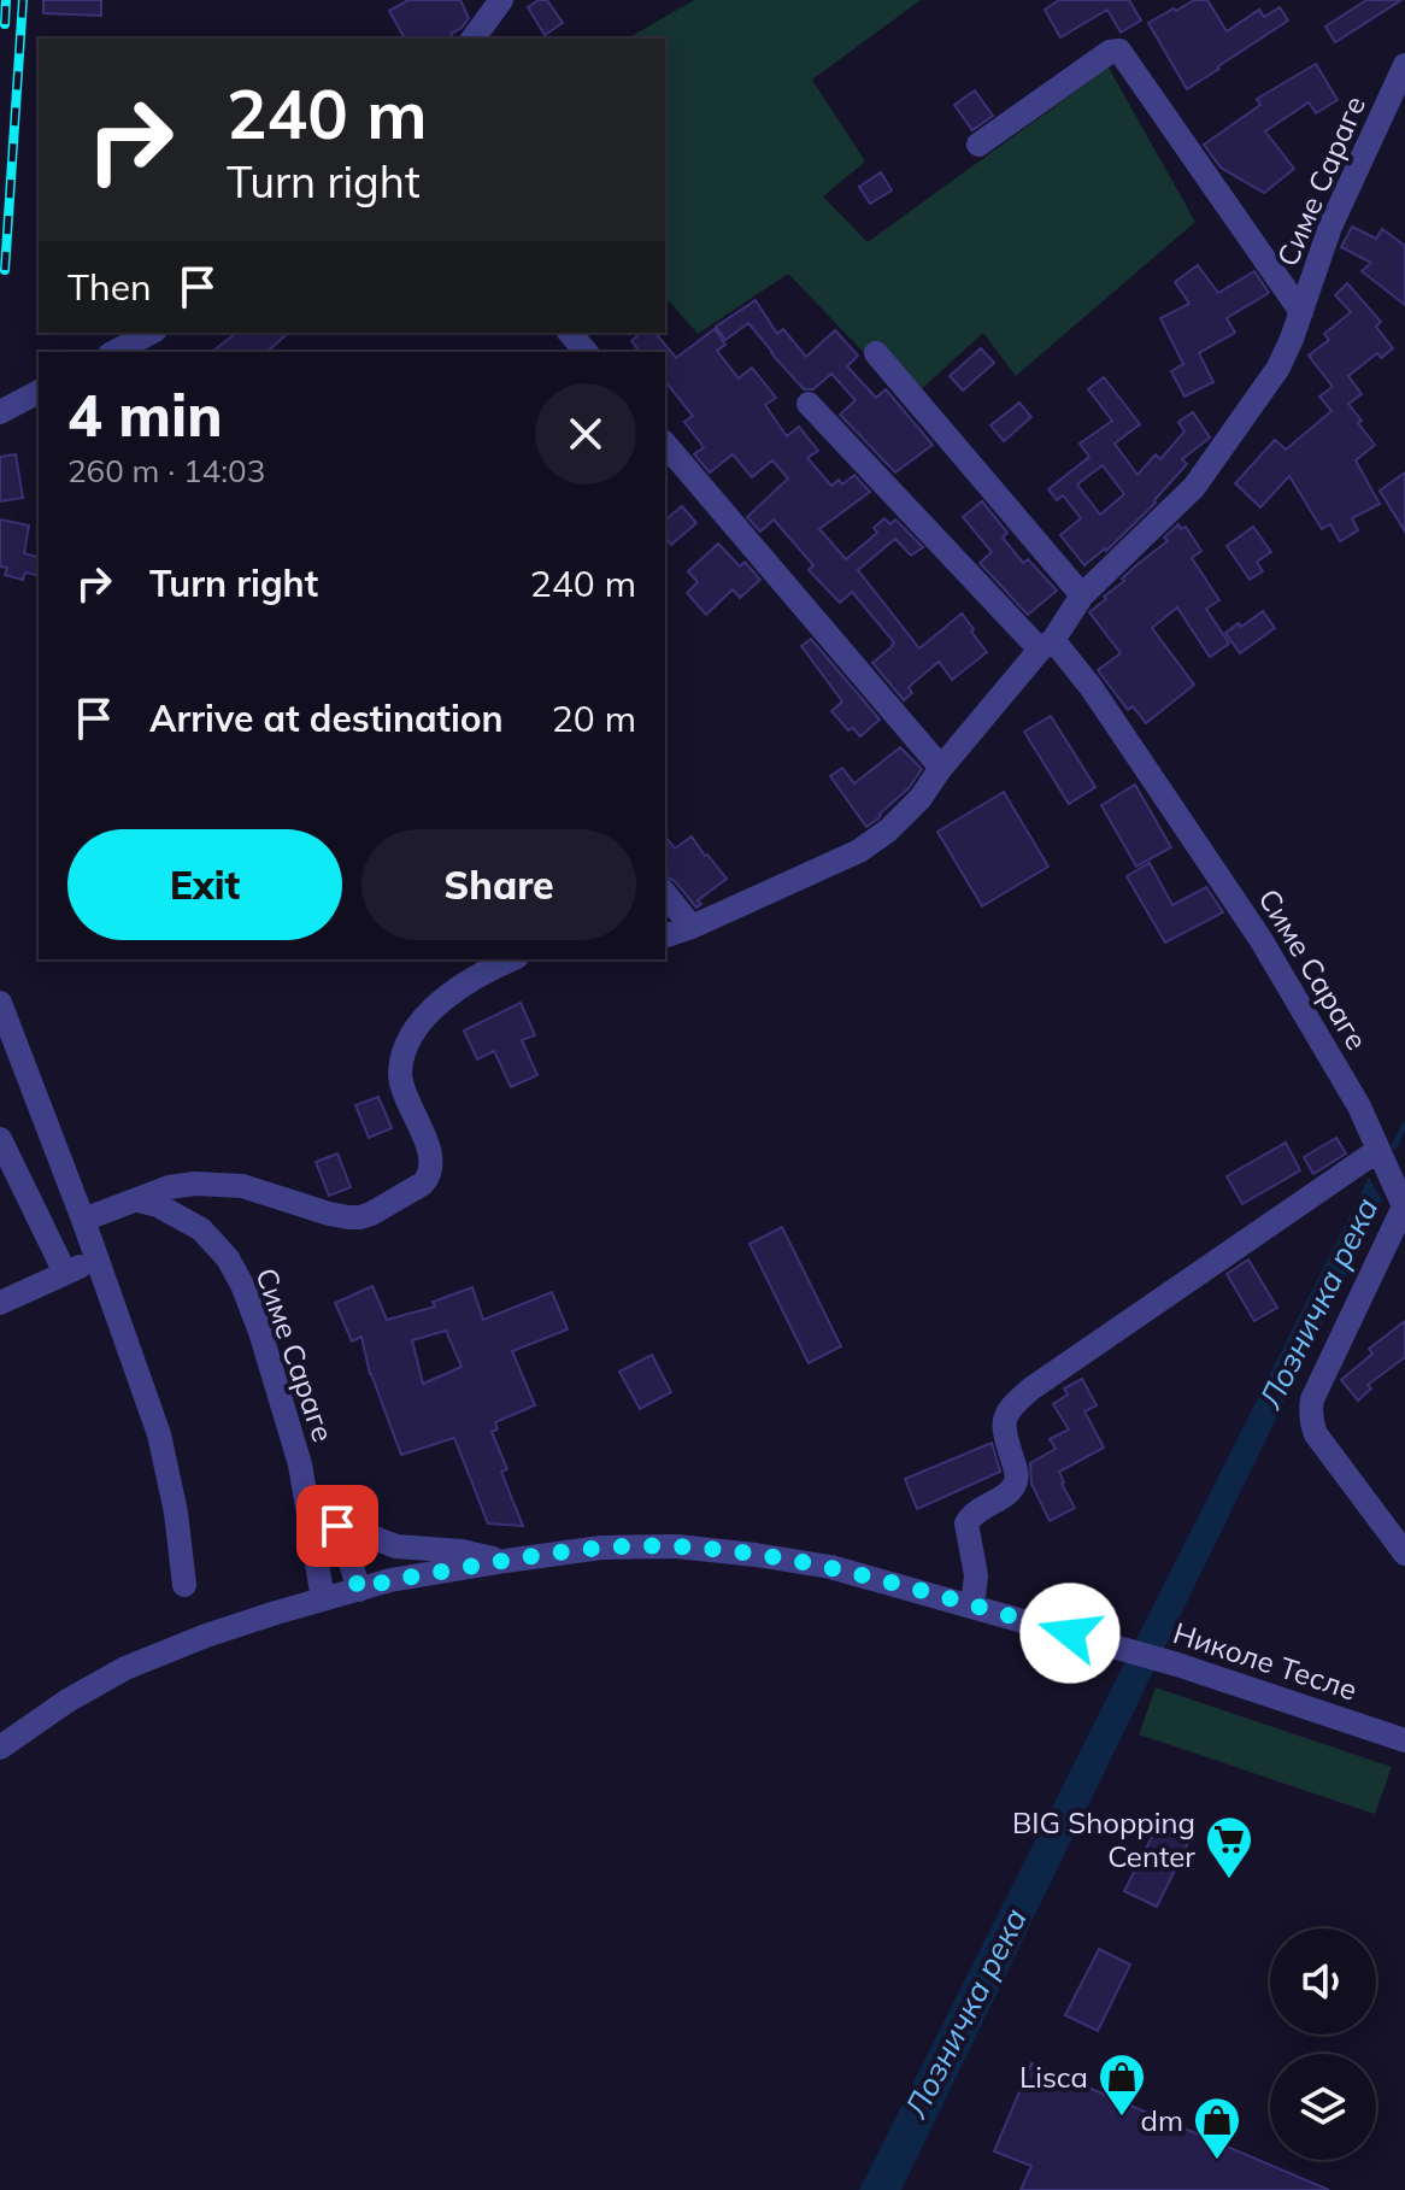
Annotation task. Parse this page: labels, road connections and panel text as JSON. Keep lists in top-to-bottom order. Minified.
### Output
{"streets":{"street":["Симе Сараге","Николе Тесле"]},"water":["Лозничка река"],"places":{"supermarket":["BIG Shopping Center"],"shop":["Lisca","dm"]},"page":{"turn":["240 m","Turn right"],"then":"Then","heading":["4 min","260 m · 14:03"],"list":[{"name":"Turn right","value":"240 m"},{"name":"Arrive at destination","value":"20 m"}],"buttons":["Exit","Share"]}}
